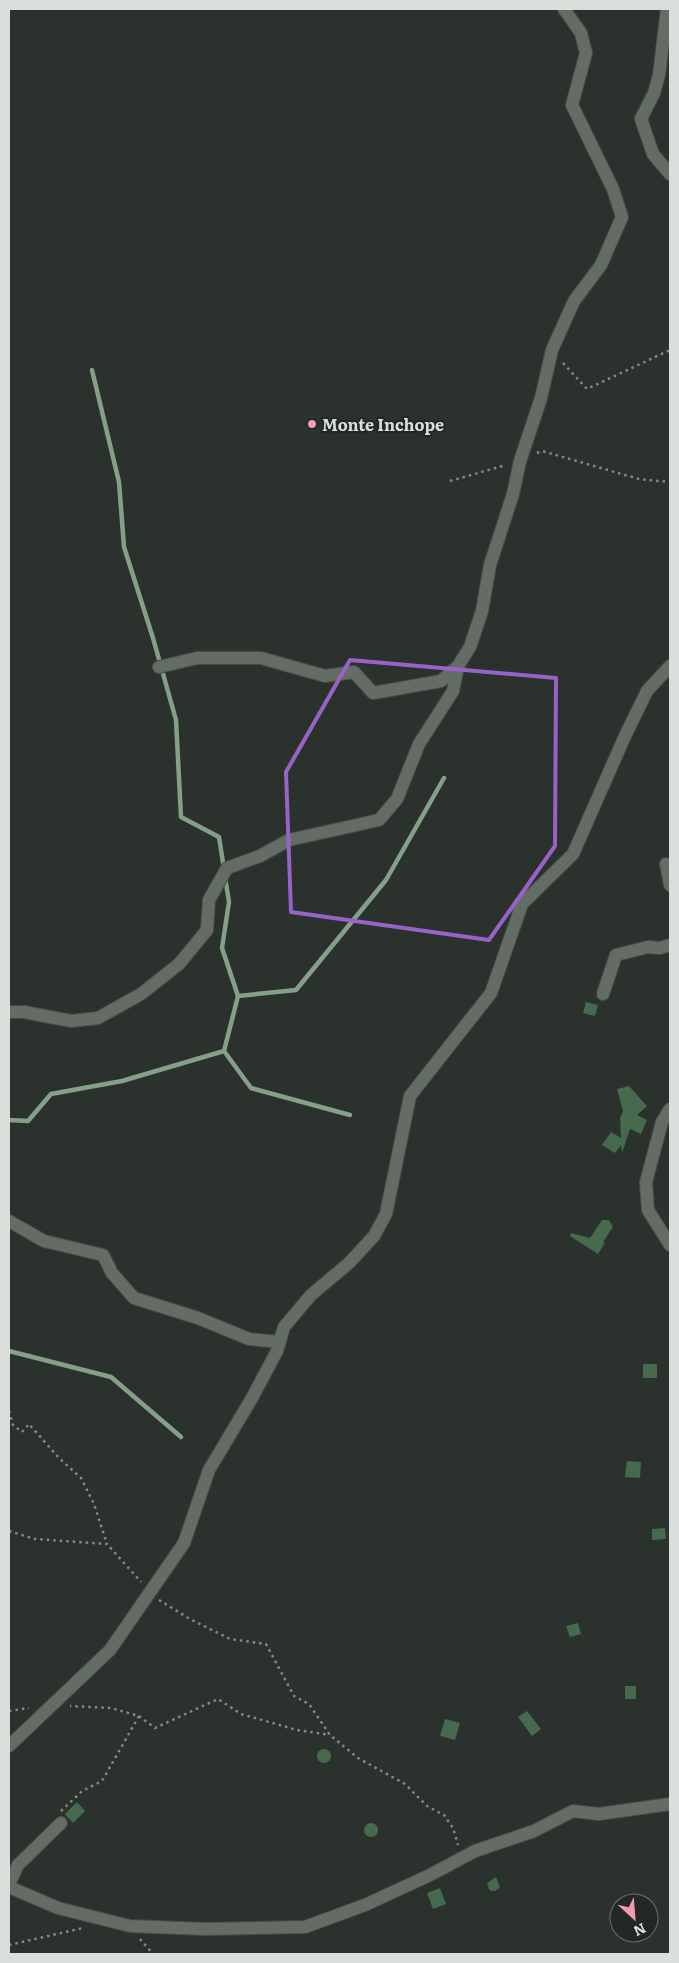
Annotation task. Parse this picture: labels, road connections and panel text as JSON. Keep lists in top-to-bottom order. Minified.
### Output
{"places":["Monte Inchope"],"north":"bottom right"}
